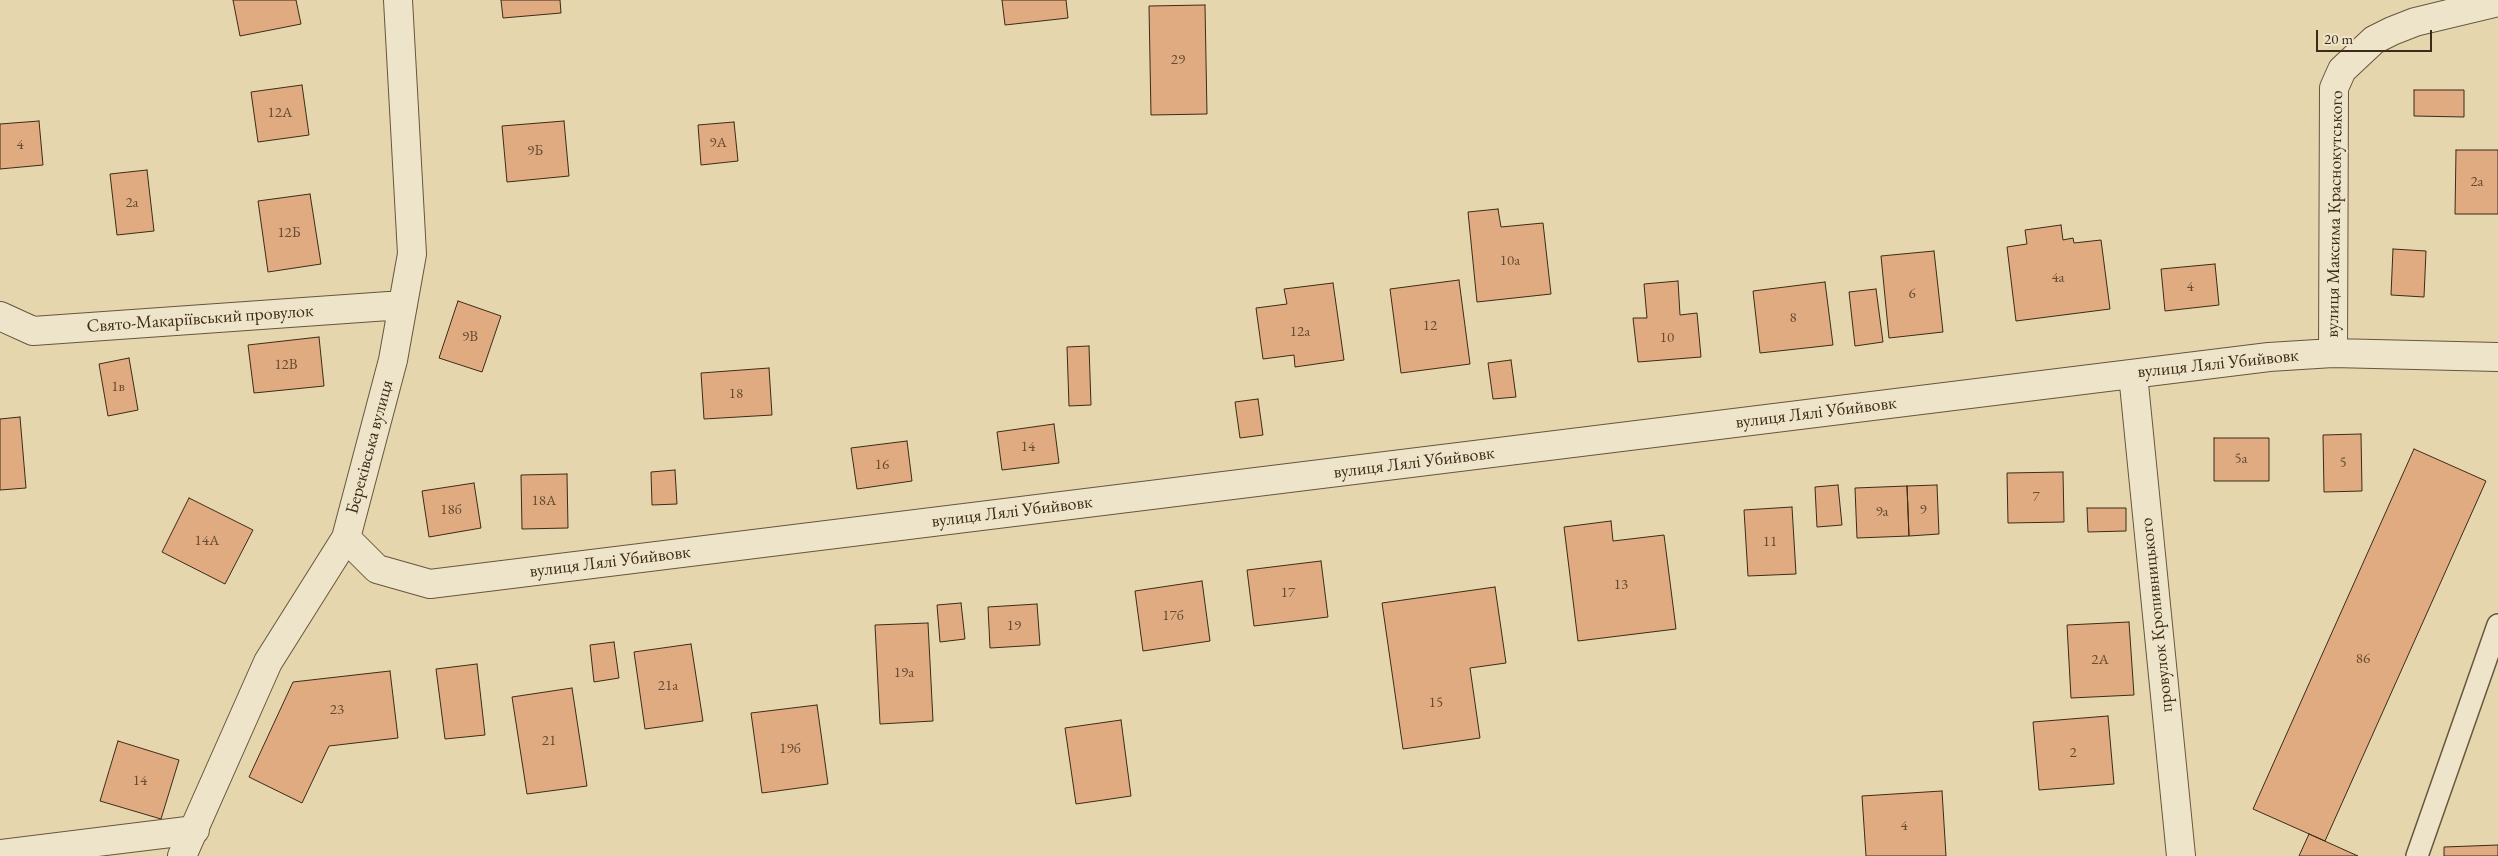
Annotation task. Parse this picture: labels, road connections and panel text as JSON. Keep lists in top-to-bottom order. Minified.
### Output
{"streets":{"street":["вулиця Максима Краснокутського","Свято-Макаріївський провулок","вулиця Лялі Убийвовк","Береківська вулиця","провулок Кропивницького"]},"crossings":[["вулиця Максима Краснокутського","вулиця Лялі Убийвовк"],["Свято-Макаріївський провулок","Береківська вулиця"],["вулиця Лялі Убийвовк","Береківська вулиця"],["вулиця Лялі Убийвовк","провулок Кропивницького"]],"house_numbers":["29","12А","9А","4","9Б","2а","2а","12Б","10а","4а","4","6","8","12","12а","9В","10","12В","1в","18","14","5а","5","16","7","18А","18б","9","9а","14А","11","13","17","17б","19","86","2А","19а","21а","15","23","21","19б","2","14","4"],"scale_bar":"20 m"}
